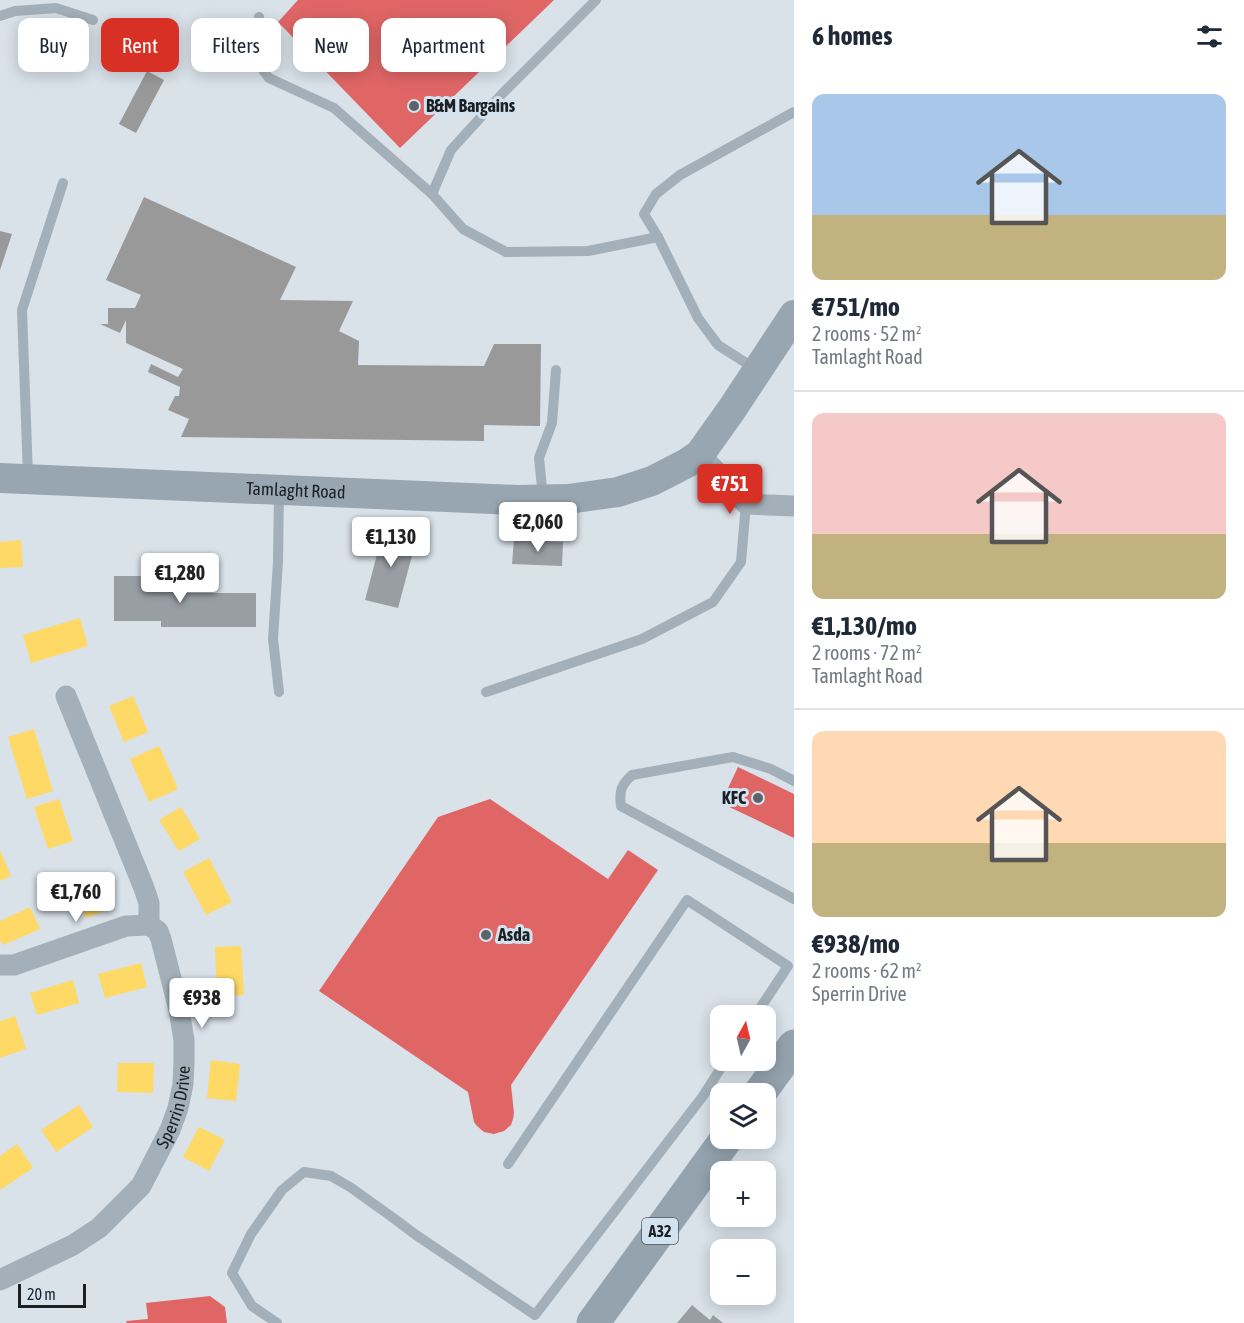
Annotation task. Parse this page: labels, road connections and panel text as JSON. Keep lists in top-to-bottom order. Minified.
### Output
{"streets":{"highway":["A32"],"street":["Tamlaght Road","Sperrin Drive"]},"places":["B&M Bargains","KFC","Asda"],"scale_bar":"20 m","north":"top","page":{"heading":"6 homes","chip":["Buy","Rent","Filters","New","Apartment"],"list":[{"name":"€751/mo","note":"2 rooms · 52 m² · Tamlaght Road"},{"name":"€1,130/mo","note":"2 rooms · 72 m² · Tamlaght Road"},{"name":"€938/mo","note":"2 rooms · 62 m² · Sperrin Drive"}],"price":["€751","€2,060","€1,130","€1,280","€1,760","€938"],"map_buttons":["+","−"],"scale":"20 m"}}
